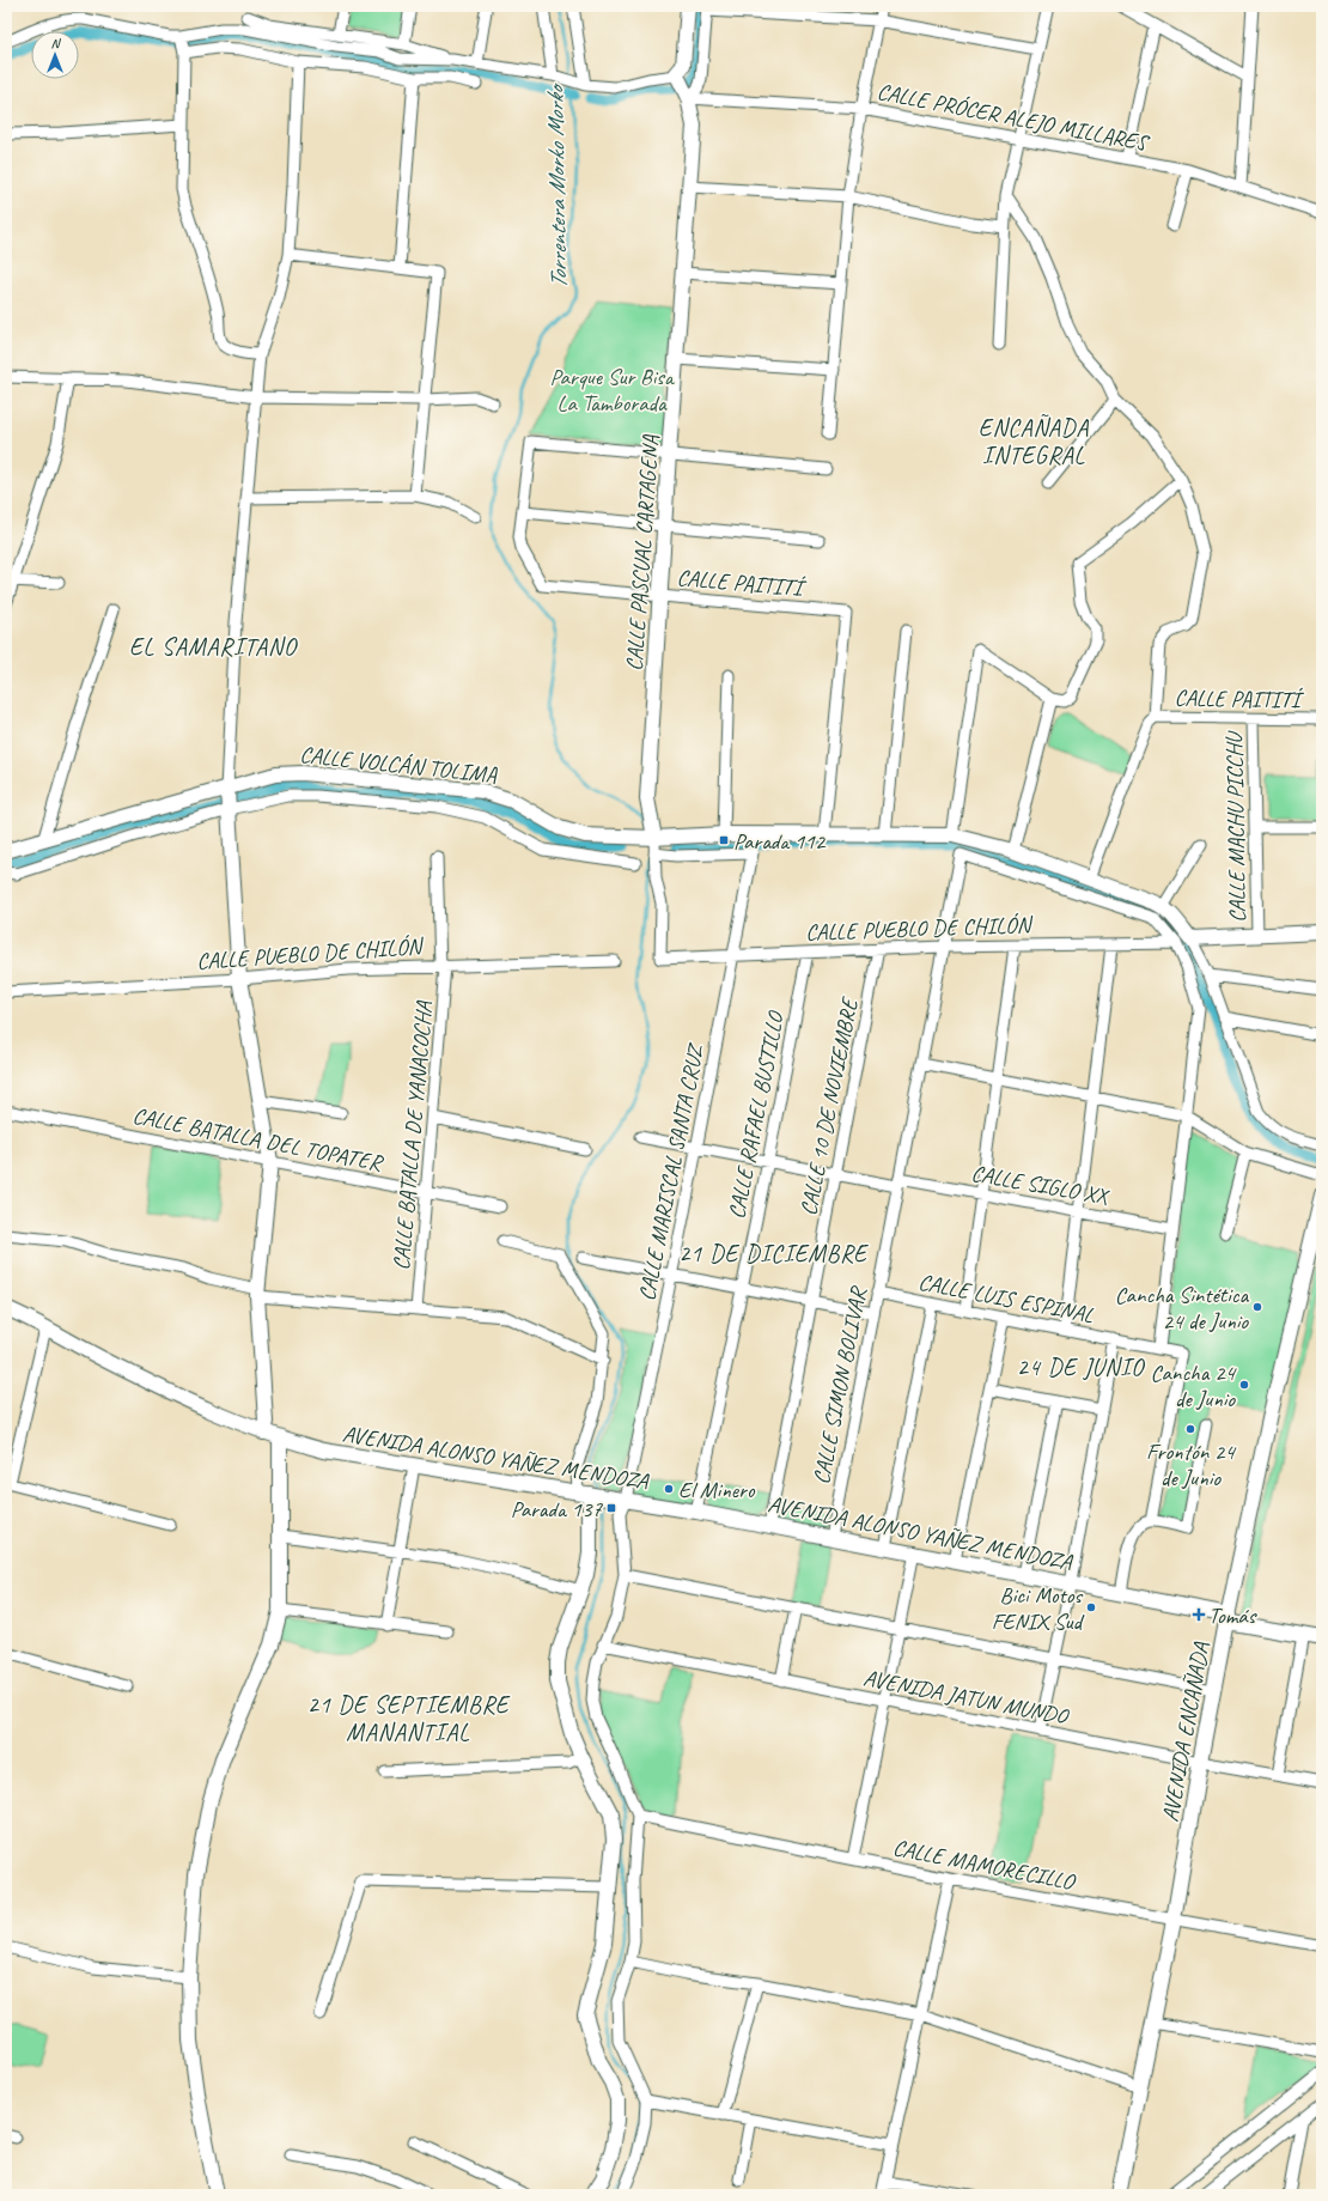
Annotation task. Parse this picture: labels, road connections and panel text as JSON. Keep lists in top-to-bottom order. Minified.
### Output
{"streets":{"street":["CALLE PRÓCER ALEJO MILLARES","CALLE PASCUAL CARTAGENA","CALLE PAITITÍ","CALLE VOLCÁN TOLIMA","CALLE MACHU PICCHU","CALLE PUEBLO DE CHILÓN","CALLE 10 DE NOVIEMBRE","CALLE RAFAEL BUSTILLO","CALLE BATALLA DE YANACOCHA","CALLE BATALLA DEL TOPATER","CALLE MARISCAL SANTA CRUZ","CALLE SIGLO XX","CALLE LUIS ESPINAL","CALLE SIMON BOLIVAR","AVENIDA ALONSO YAÑEZ MENDOZA","AVENIDA JATUN MUNDO","AVENIDA ENCAÑADA","CALLE MAMORECILLO"]},"crossings":[["CALLE PRÓCER ALEJO MILLARES","CALLE PASCUAL CARTAGENA"],["CALLE PASCUAL CARTAGENA","CALLE PAITITÍ"],["CALLE PASCUAL CARTAGENA","CALLE VOLCÁN TOLIMA"],["CALLE PAITITÍ","CALLE VOLCÁN TOLIMA"],["CALLE PAITITÍ","CALLE MACHU PICCHU"],["CALLE PUEBLO DE CHILÓN","CALLE 10 DE NOVIEMBRE"],["CALLE PUEBLO DE CHILÓN","CALLE RAFAEL BUSTILLO"],["CALLE PUEBLO DE CHILÓN","CALLE BATALLA DE YANACOCHA"],["CALLE PUEBLO DE CHILÓN","CALLE MARISCAL SANTA CRUZ"],["CALLE 10 DE NOVIEMBRE","CALLE SIGLO XX"],["CALLE 10 DE NOVIEMBRE","AVENIDA ALONSO YAÑEZ MENDOZA"],["CALLE RAFAEL BUSTILLO","CALLE SIGLO XX"],["CALLE RAFAEL BUSTILLO","AVENIDA ALONSO YAÑEZ MENDOZA"],["CALLE BATALLA DE YANACOCHA","CALLE BATALLA DEL TOPATER"],["CALLE MARISCAL SANTA CRUZ","CALLE SIGLO XX"],["CALLE MARISCAL SANTA CRUZ","AVENIDA ALONSO YAÑEZ MENDOZA"],["CALLE MARISCAL SANTA CRUZ","AVENIDA JATUN MUNDO"],["CALLE MARISCAL SANTA CRUZ","CALLE MAMORECILLO"],["CALLE SIGLO XX","CALLE SIMON BOLIVAR"],["CALLE LUIS ESPINAL","CALLE SIMON BOLIVAR"],["CALLE SIMON BOLIVAR","AVENIDA ALONSO YAÑEZ MENDOZA"],["AVENIDA ALONSO YAÑEZ MENDOZA","AVENIDA ENCAÑADA"],["AVENIDA JATUN MUNDO","AVENIDA ENCAÑADA"],["AVENIDA ENCAÑADA","CALLE MAMORECILLO"]],"districts":["ENCAÑADA INTEGRAL","EL SAMARITANO","21 DE DICIEMBRE","24 DE JUNIO","21 DE SEPTIEMBRE MANANTIAL"],"water":["Torrentera Morko Morko"],"parks":["Parque Sur Bisa La Tamborada"],"places":{"transit":["Parada 112","Parada 137"],"other":["Cancha Sintética 24 de Junio","Cancha 24 de Junio","Frontón 24 de Junio","El Minero","Bici Motos FENIX Sud"],"health":["Tomás"]},"north":"top"}
